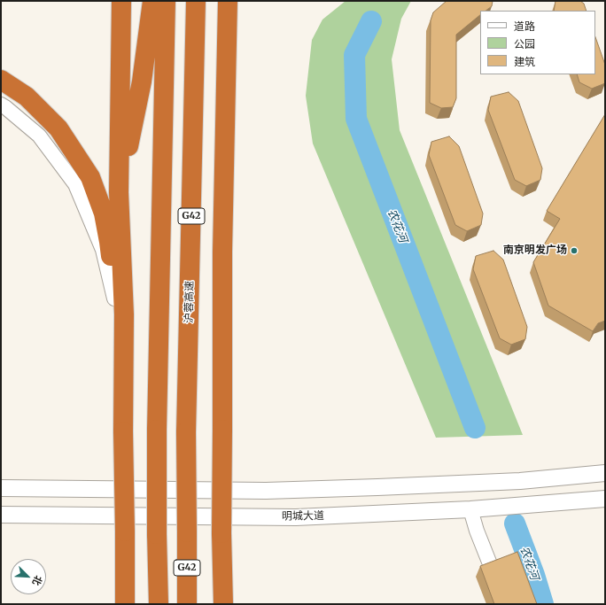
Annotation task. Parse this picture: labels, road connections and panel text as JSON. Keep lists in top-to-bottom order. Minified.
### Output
{"streets":{"highway":["G42","沪蓉高速"],"main road":["明城大道"]},"water":["农花河"],"places":["南京明发广场"],"legend":["道路","公园","建筑"],"north":"bottom right"}
